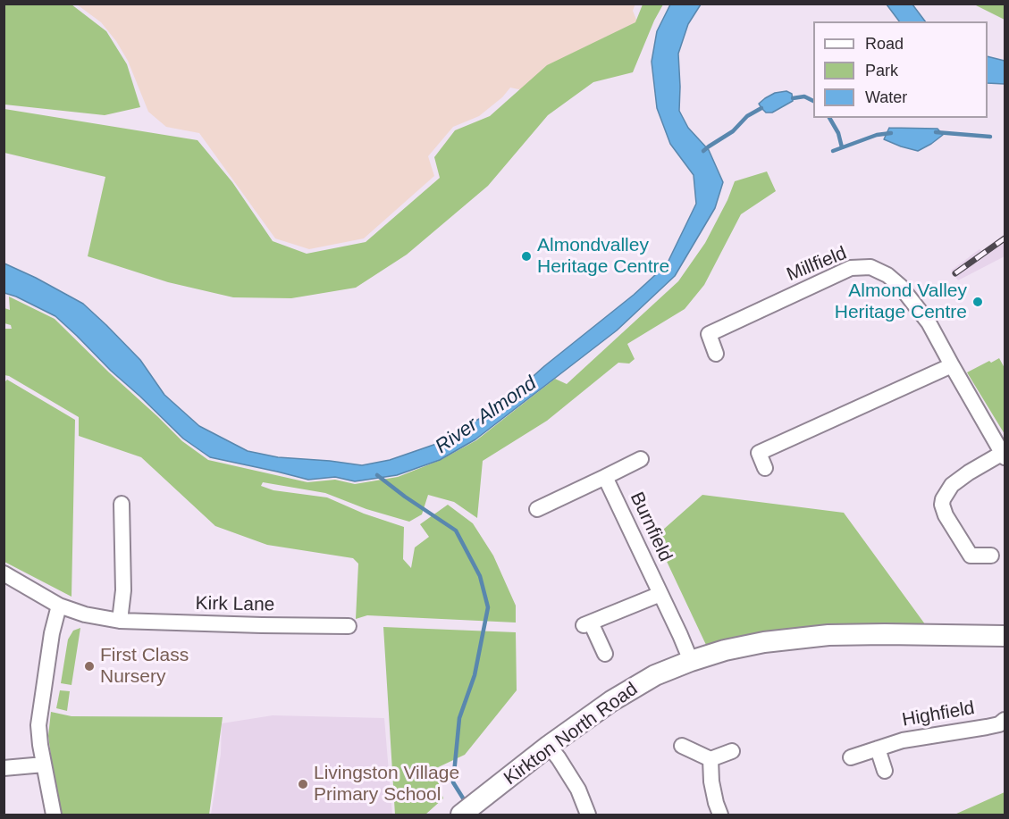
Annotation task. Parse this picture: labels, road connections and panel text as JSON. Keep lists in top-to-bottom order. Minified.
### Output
{"streets":{"main road":["Kirkton North Road"],"street":["Millfield","Burnfield","Kirk Lane","Highfield"]},"crossings":[["Burnfield","Kirkton North Road"]],"water":["River Almond"],"places":["Almondvalley Heritage Centre","Almond Valley Heritage Centre","First Class Nursery","Livingston Village Primary School"],"legend":["Road","Park","Water"]}
